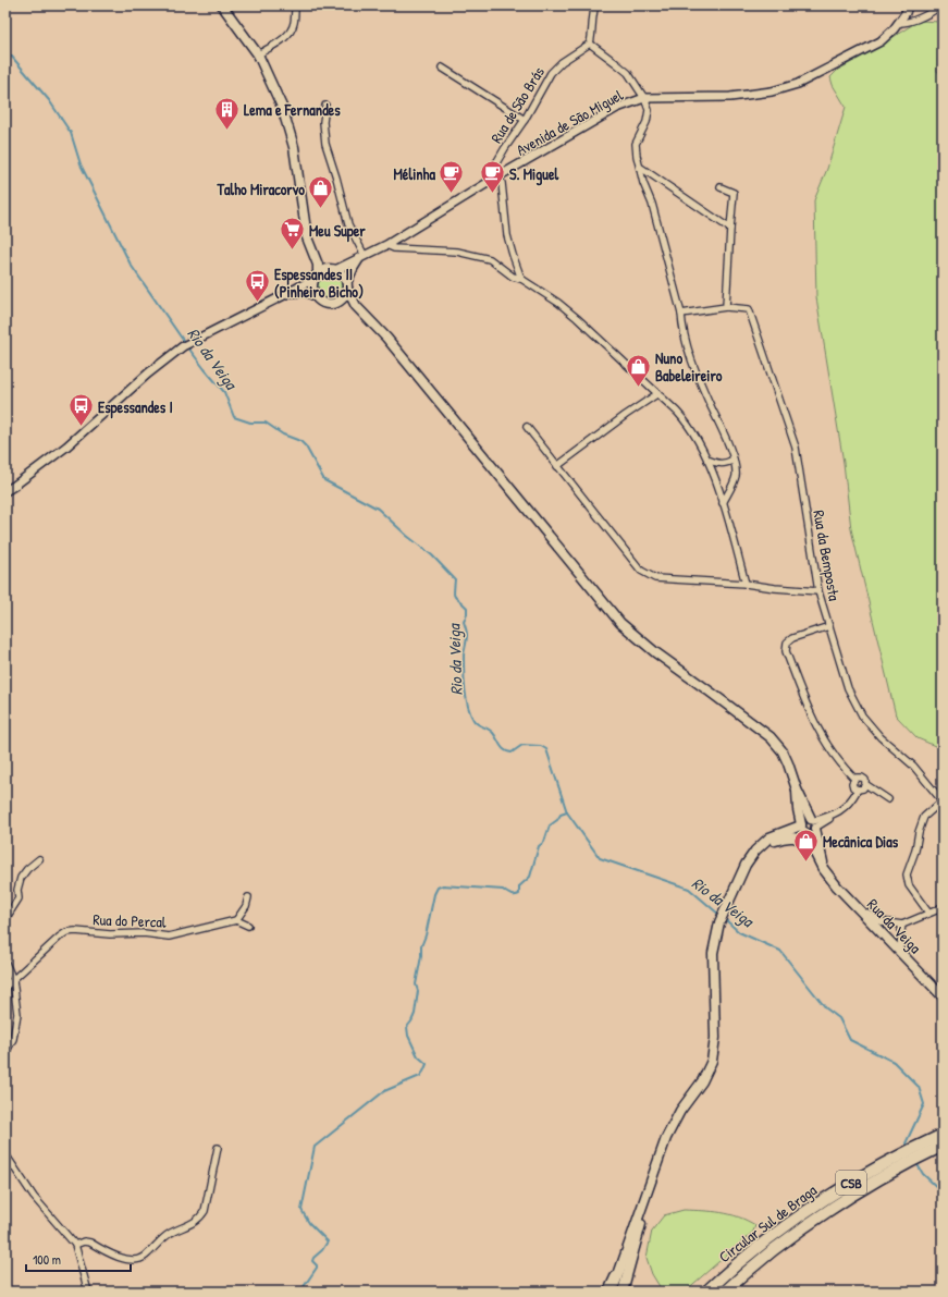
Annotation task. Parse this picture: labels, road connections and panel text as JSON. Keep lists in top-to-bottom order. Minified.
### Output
{"streets":{"highway":["CSB","Circular Sul de Braga"],"main road":["Rua da Veiga"],"street":["Rua de São Brás","Avenida de São Miguel","Rua da Bemposta","Rua do Percal"]},"crossings":[["Rua de São Brás","Avenida de São Miguel"]],"water":["Rio da Veiga"],"places":{"building":["Lema e Fernandes"],"cafe":["Mélinha","S. Miguel"],"shop":["Talho Miracorvo","Nuno Babeleireiro","Mecânica Dias"],"supermarket":["Meu Super"],"bus stop":["Espessandes II (Pinheiro Bicho)","Espessandes I"]},"scale_bar":"100 m"}
